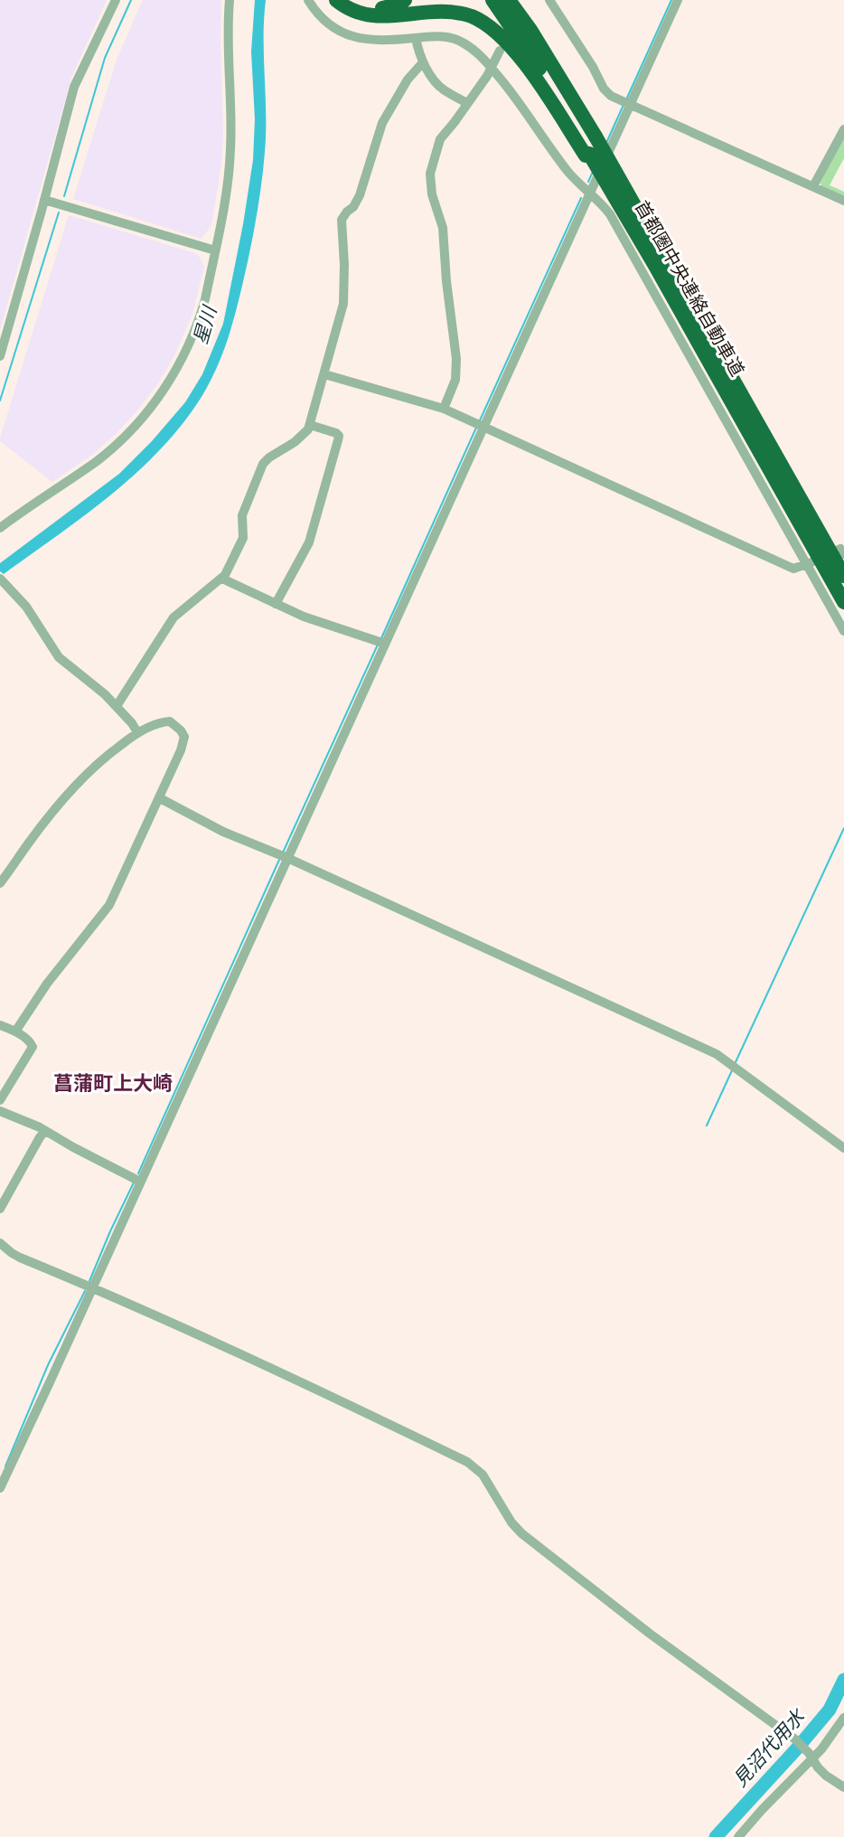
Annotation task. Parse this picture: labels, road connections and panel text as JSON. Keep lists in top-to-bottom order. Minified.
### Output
{"streets":{"highway":["首都圏中央連絡自動車道"]},"districts":["菖蒲町上大崎"],"water":["星川","見沼代用水"]}
